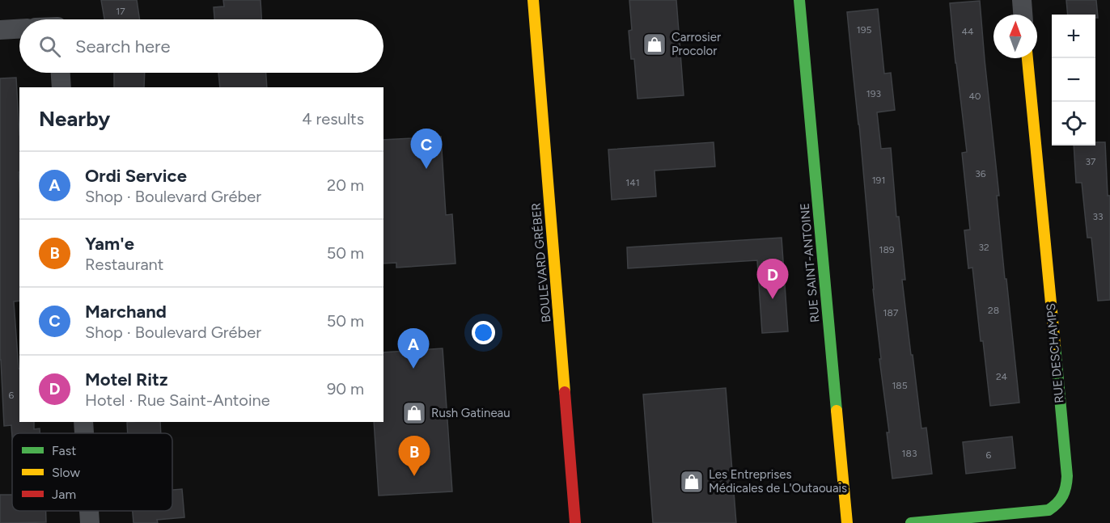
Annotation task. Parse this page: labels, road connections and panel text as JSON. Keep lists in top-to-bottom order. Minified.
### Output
{"streets":{"street":["BOULEVARD GRÉBER","RUE SAINT-ANTOINE","RUE DESCHAMPS"]},"places":{"shop":["Carrosier Procolor","Rush Gatineau","Les Entreprises Médicales de L'Outaouais"]},"house_numbers":["17","195","44","193","40","37","36","191","141","33","32","189","28","187","24","185","6","183","6"],"legend":["Fast","Slow","Jam"],"north":"top","page":{"map_buttons":["+","−"],"search":"Search here","heading":["Nearby","4 results"],"pins":["C","D","A","B"],"list":[{"mark":"A","name":"Ordi Service","note":"Shop · Boulevard Gréber","value":"20 m"},{"mark":"B","name":"Yam'e","note":"Restaurant","value":"50 m"},{"mark":"C","name":"Marchand","note":"Shop · Boulevard Gréber","value":"50 m"},{"mark":"D","name":"Motel Ritz","note":"Hotel · Rue Saint-Antoine","value":"90 m"}]}}
